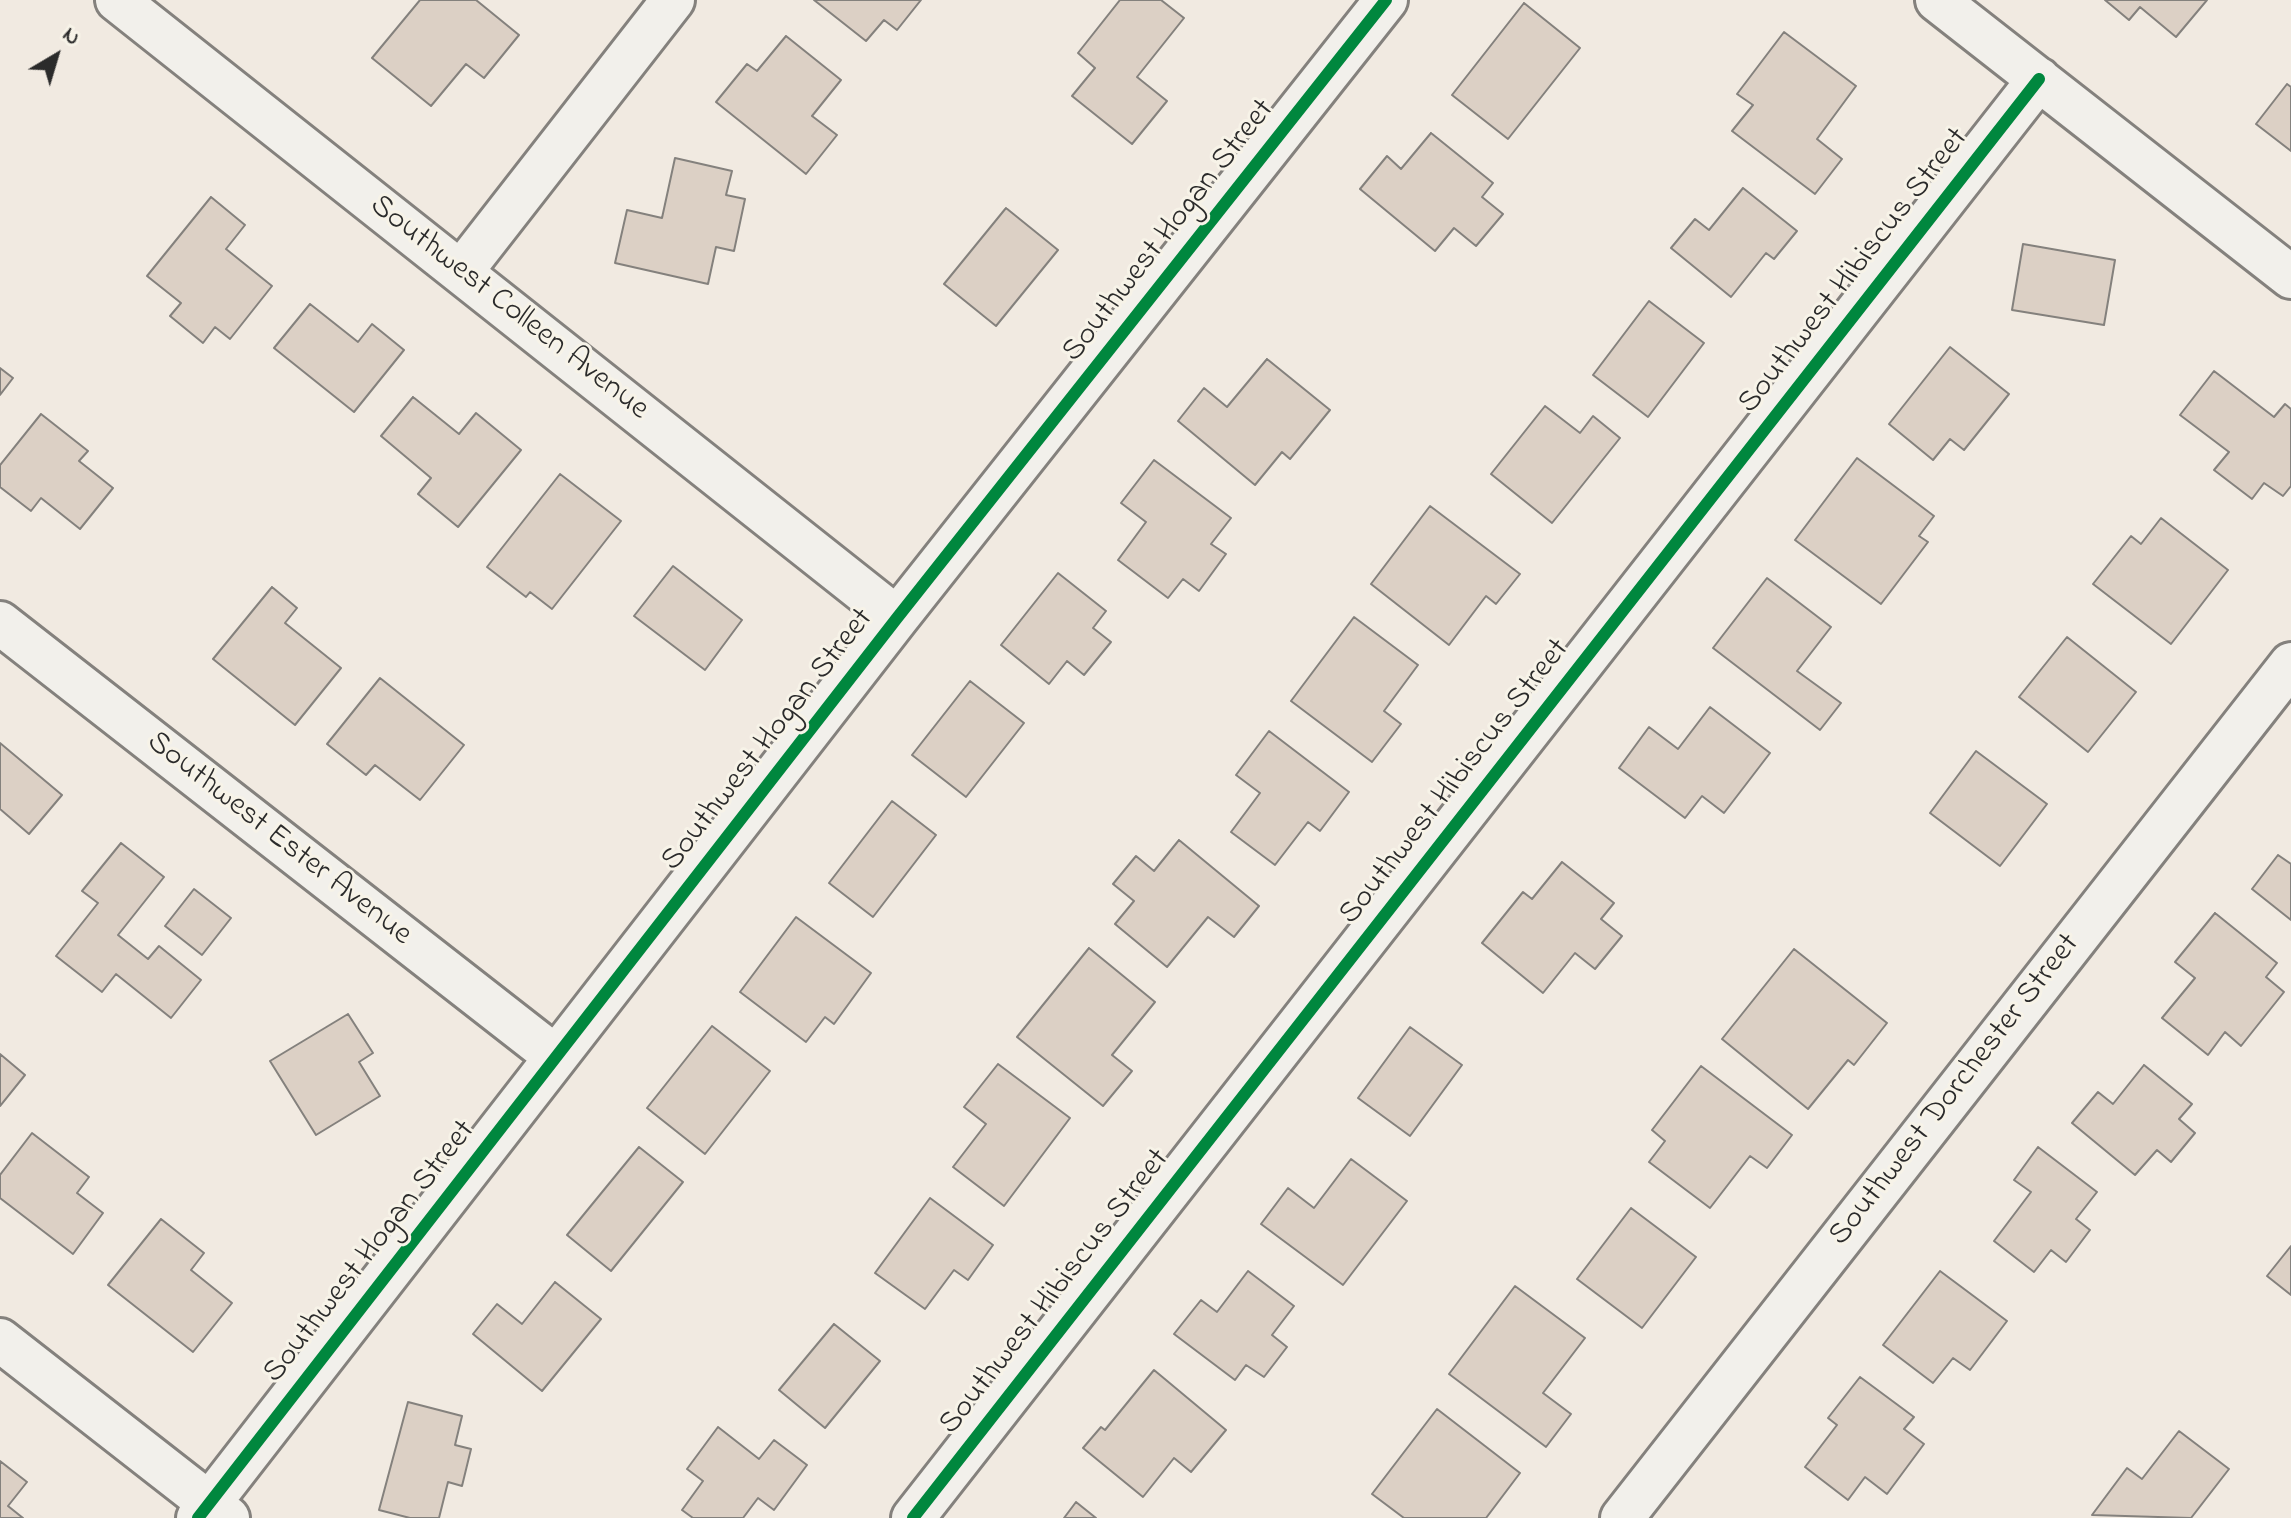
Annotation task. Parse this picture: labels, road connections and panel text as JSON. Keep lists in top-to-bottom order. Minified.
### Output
{"streets":{"street":["Southwest Hogan Street","Southwest Hibiscus Street","Southwest Colleen Avenue","Southwest Ester Avenue","Southwest Dorchester Street"]},"crossings":[["Southwest Hogan Street","Southwest Colleen Avenue"],["Southwest Hogan Street","Southwest Ester Avenue"]],"north":"top right"}
